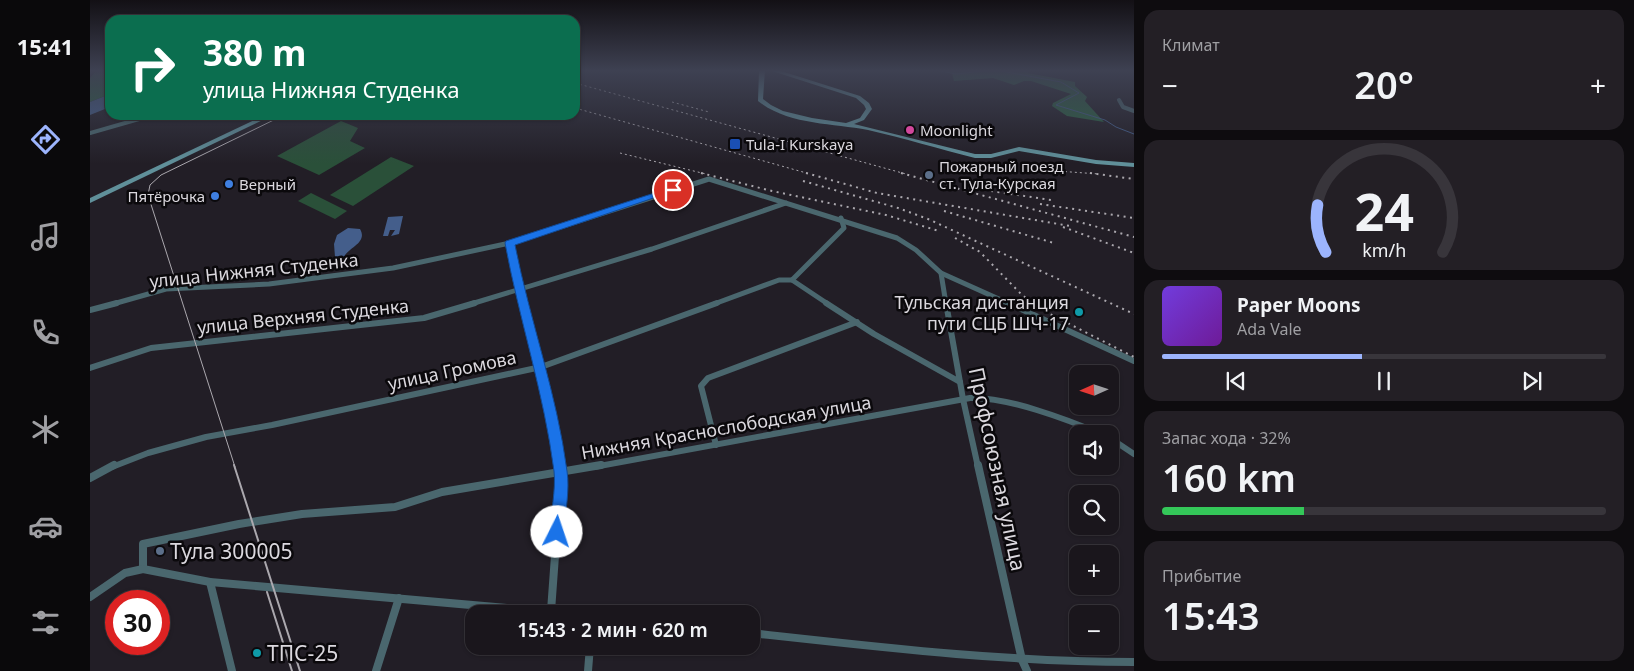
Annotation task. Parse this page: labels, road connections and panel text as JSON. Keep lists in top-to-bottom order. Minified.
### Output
{"streets":{"street":["улица Нижняя Cтуденкa","улица Верхняя Студенка","улица Громова","Нижняя Краснослободская улица","Профсоюзная улица"]},"crossings":[["улица Нижняя Cтуденкa","улица Верхняя Студенка"],["Нижняя Краснослободская улица","Профсоюзная улица"]],"places":{"other":["Moonlight","Пожарный поезд ст. Тула-Курская","Верный","Пятёрочка","Тульская дистанция пути СЦБ ШЧ-17","Тула 300005","ТПС-25"],"transit":["Tula-I Kurskaya"]},"north":"left","page":{"tabs":"15:41","tile":["Климат",["Запас хода · 32%","160 km"],["Прибытие","15:43"]],"turn":["380 m","улица Нижняя Cтуденкa"],"heat":["−","20°","+"],"song":["Paper Moons","Ada Vale"],"map_buttons":["+","−"],"limit":"30","trip":"15:43 · 2 мин · 620 m","gauge":["24","km/h"]}}
